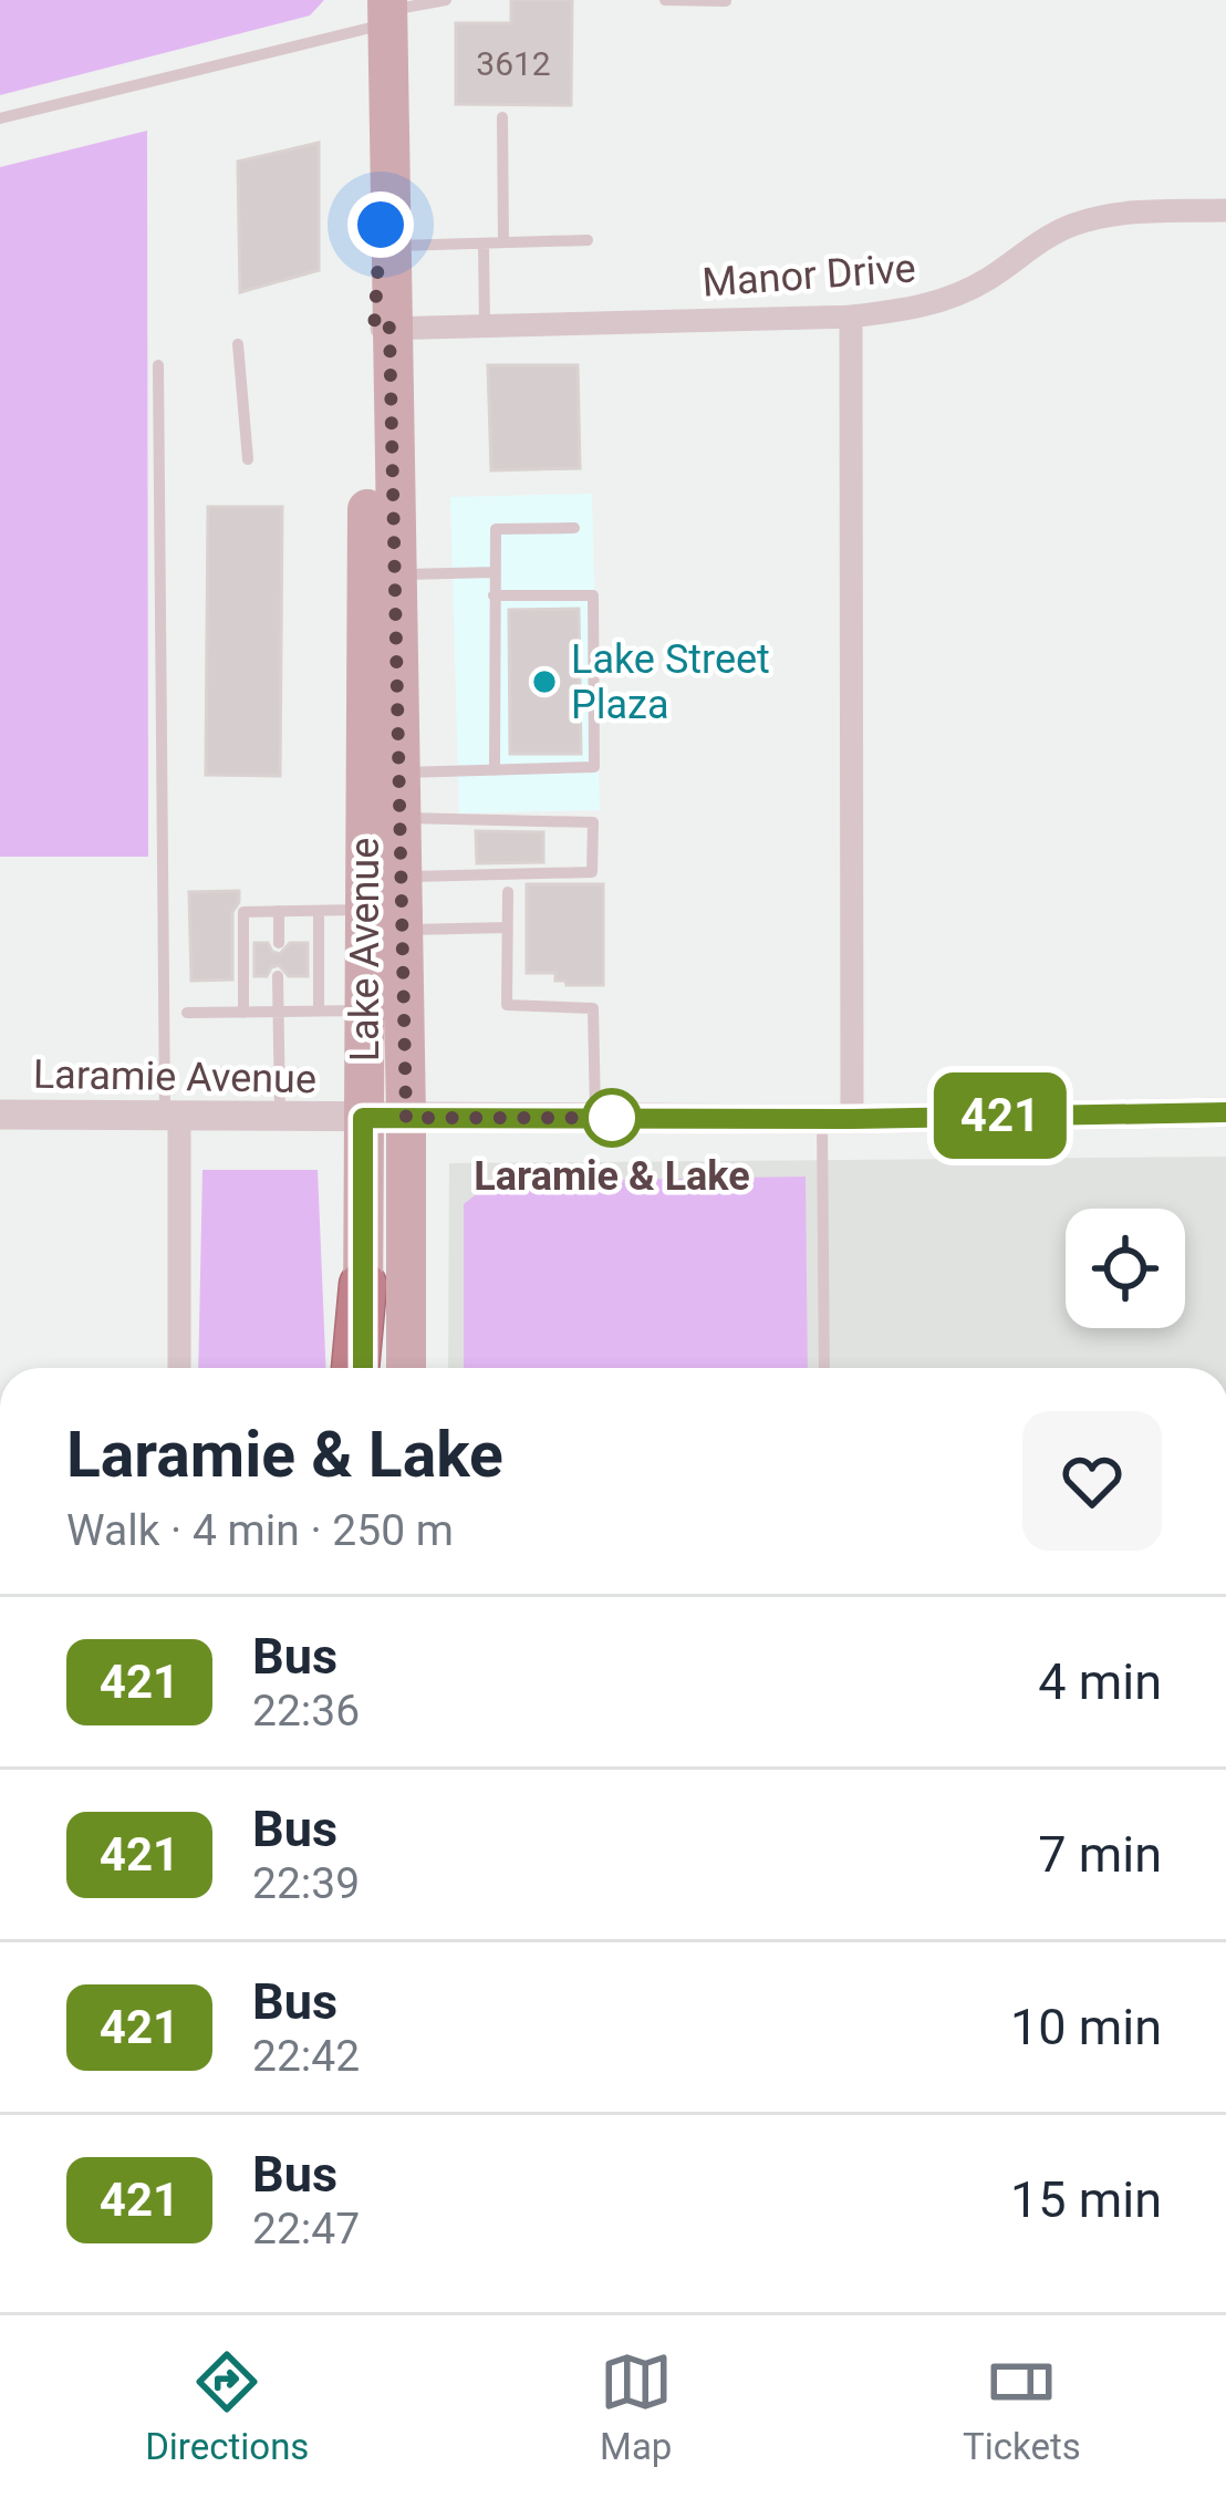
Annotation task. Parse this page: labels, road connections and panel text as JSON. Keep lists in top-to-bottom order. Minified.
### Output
{"streets":{"main road":["Lake Avenue"],"street":["Manor Drive","Laramie Avenue"]},"crossings":[["Manor Drive","Lake Avenue"],["Lake Avenue","Laramie Avenue"]],"places":["Lake Street Plaza","Laramie & Lake"],"lines":["bus line 421"],"house_numbers":["3612"],"page":{"on_map":"421","heading":["Laramie & Lake","Walk · 4 min · 250 m"],"list":[{"mark":"421","name":"Bus","note":"22:36","value":"4 min"},{"mark":"421","name":"Bus","note":"22:39","value":"7 min"},{"mark":"421","name":"Bus","note":"22:42","value":"10 min"},{"mark":"421","name":"Bus","note":"22:47","value":"15 min"}],"tabs":["Directions","Map","Tickets"]}}
